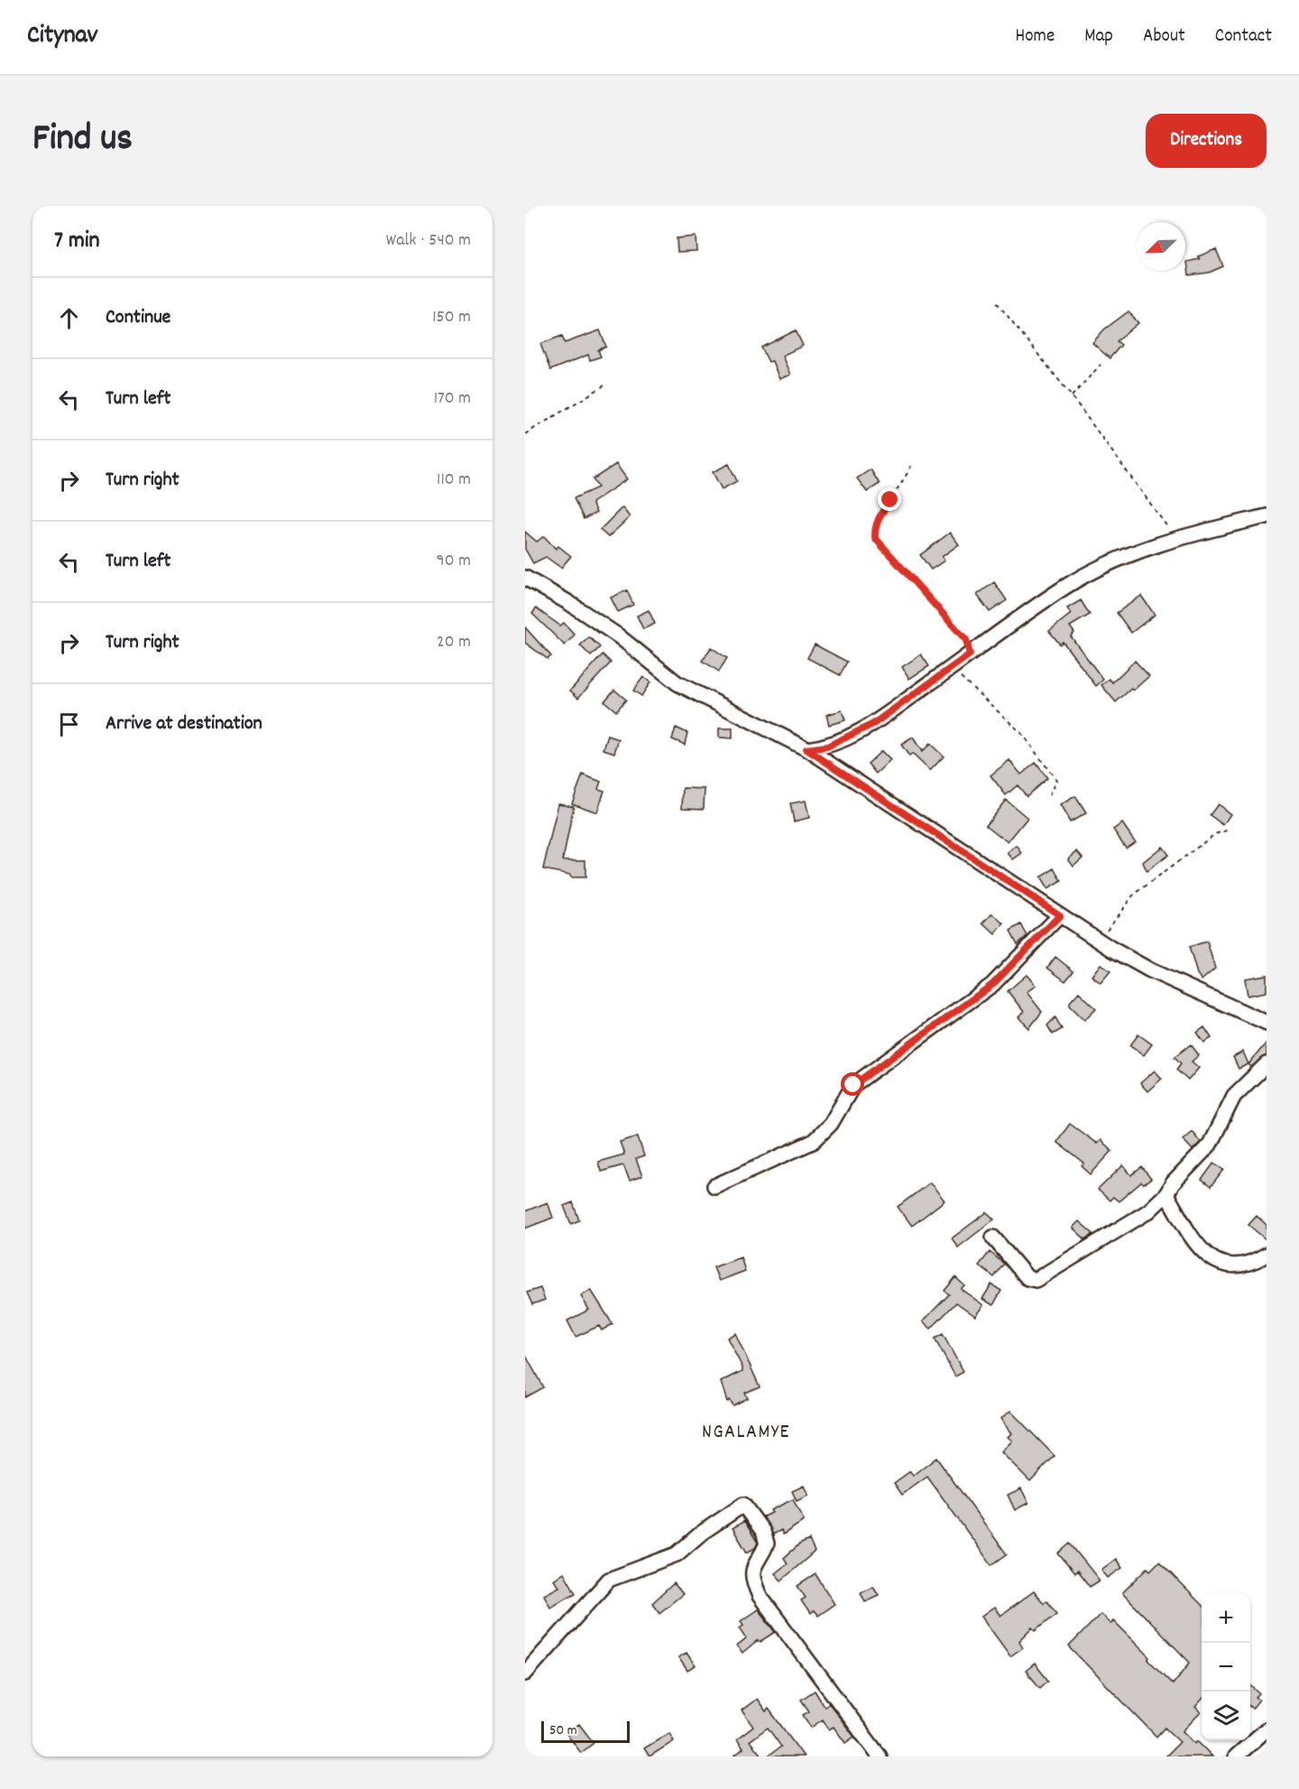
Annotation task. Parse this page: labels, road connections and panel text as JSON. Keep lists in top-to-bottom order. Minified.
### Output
{"districts":["NGALAMYE"],"scale_bar":"50 m","north":"bottom left","page":{"header":"Citynav","nav":["Home","Map","About","Contact"],"title":"Find us","buttons":"Directions","heading":["7 min","Walk · 540 m"],"list":[["Continue","150 m"],["Turn left","170 m"],["Turn right","110 m"],["Turn left","90 m"],["Turn right","20 m"],"Arrive at destination"],"map_buttons":["+","−"],"scale":"50 m"}}
